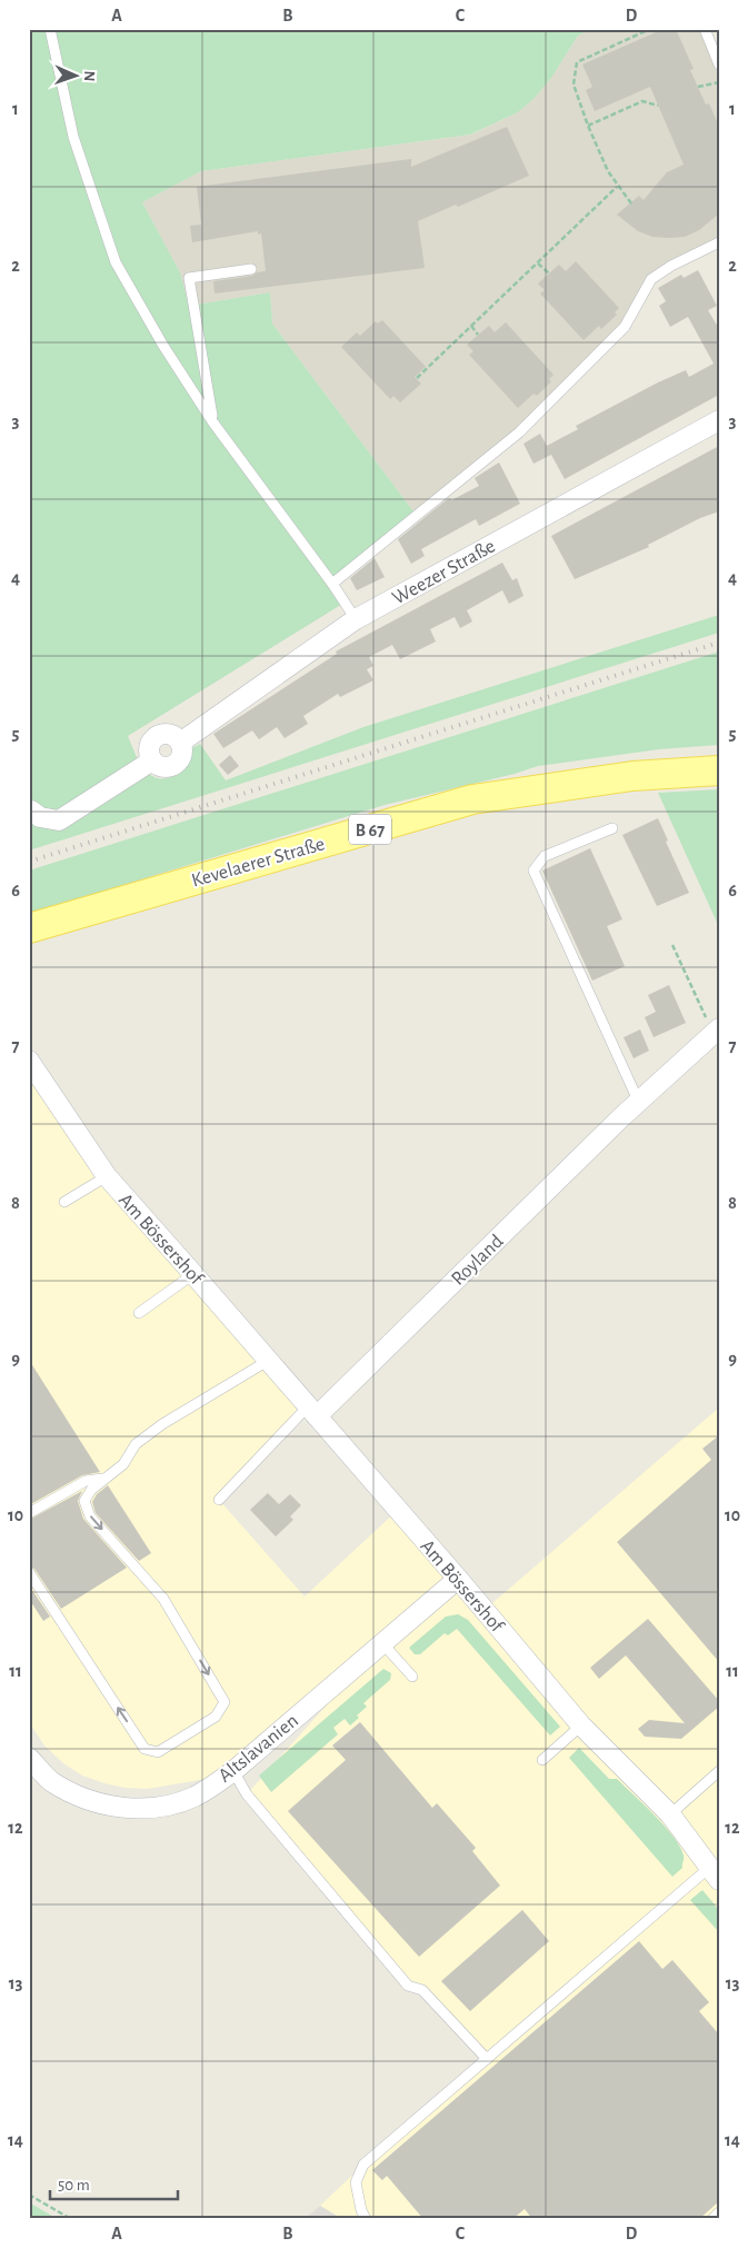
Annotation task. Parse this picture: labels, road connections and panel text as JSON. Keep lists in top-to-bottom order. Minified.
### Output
{"streets":{"main road":["B 67","Kevelaerer Straße"],"street":["Weezer Straße","Am Bössershof","Royland","Altslavanien"]},"crossings":[["Am Bössershof","Royland"],["Am Bössershof","Altslavanien"]],"scale_bar":"50 m","north":"right","grid":{"columns":["A","B","C","D"],"rows":["1","2","3","4","5","6","7","8","9","10","11","12","13","14"]}}
